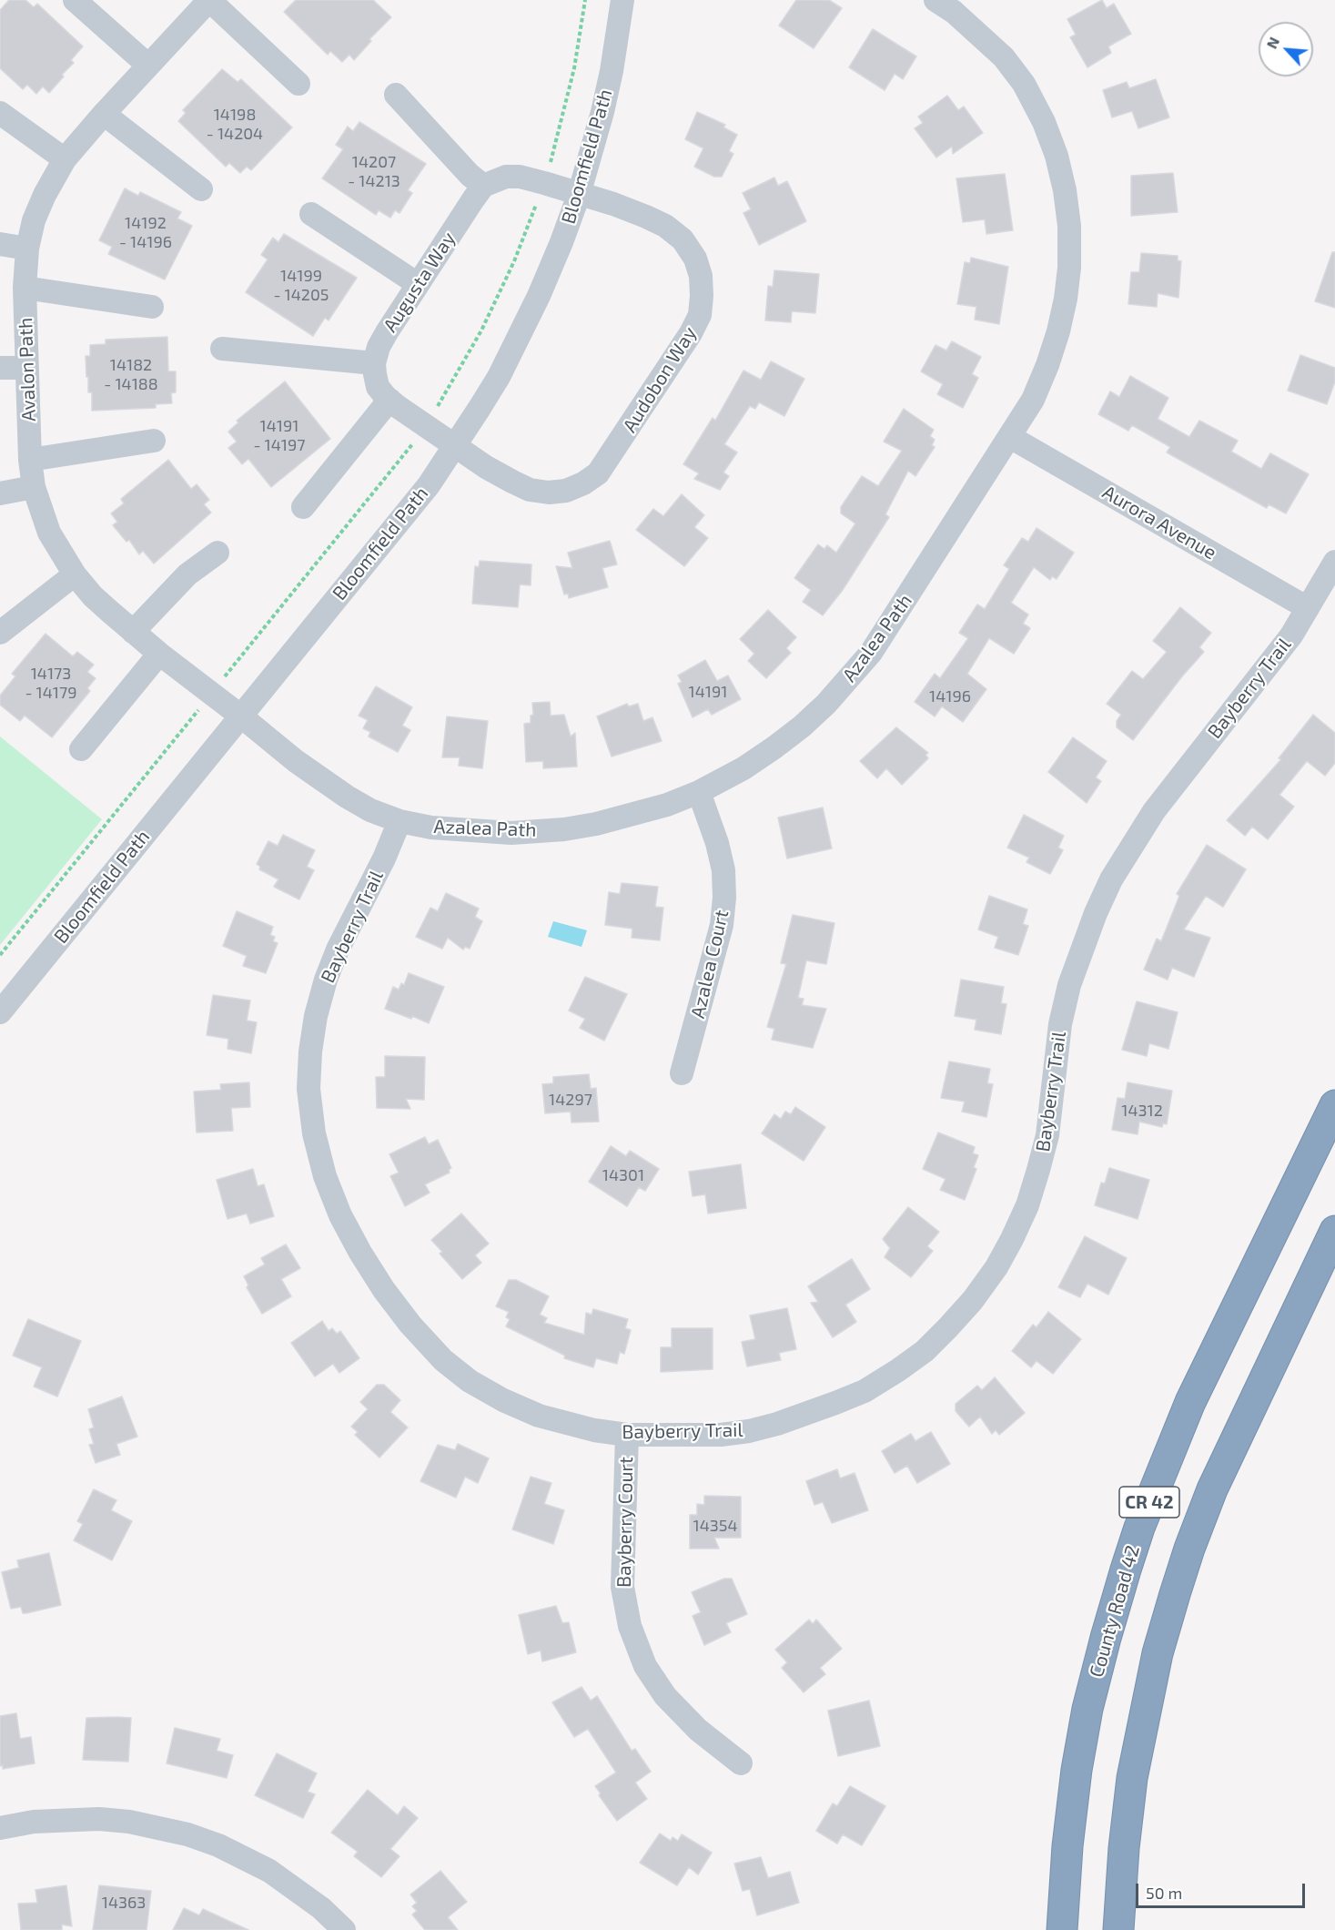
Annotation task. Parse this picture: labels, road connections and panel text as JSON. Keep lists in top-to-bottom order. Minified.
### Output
{"streets":{"highway":["CR 42","County Road 42"],"street":["Bloomfield Path","Augusta Way","Avalon Path","Audobon Way","Aurora Avenue","Azalea Path","Bayberry Trail","Azalea Court","Bayberry Court"]},"crossings":[["Bloomfield Path","Avalon Path"],["Bloomfield Path","Audobon Way"],["Bloomfield Path","Azalea Path"],["Avalon Path","Azalea Path"],["Aurora Avenue","Azalea Path"],["Aurora Avenue","Bayberry Trail"],["Azalea Path","Bayberry Trail"],["Azalea Path","Azalea Court"],["Bayberry Trail","Bayberry Court"]],"house_numbers":["14198 - 14204","14207 - 14213","14192 - 14196","14199 - 14205","14182 - 14188","14191 - 14197","14173 - 14179","14191","14196","14297","14312","14301","14354","14363"],"scale_bar":"50 m","north":"top left"}
